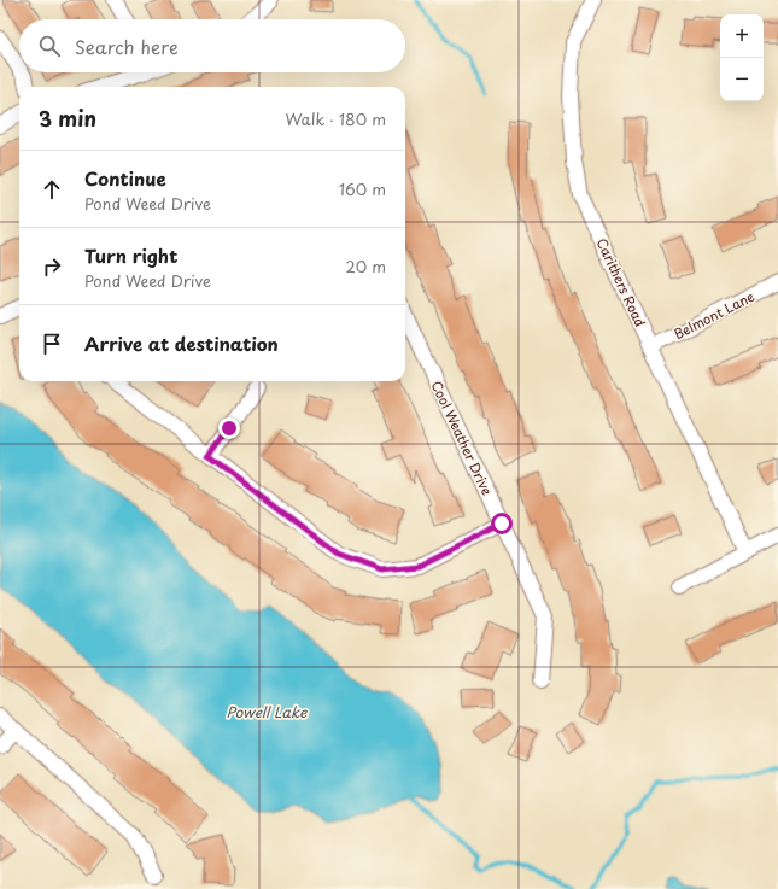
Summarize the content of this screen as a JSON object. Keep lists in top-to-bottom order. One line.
{"streets":{"street":["Carithers Road","Belmont Lane","Cool Weather Drive"]},"crossings":[["Carithers Road","Belmont Lane"]],"water":["Powell Lake"],"page":{"map_buttons":["+","−"],"search":"Search here","heading":["3 min","Walk · 180 m"],"list":[["Continue","Pond Weed Drive","160 m"],["Turn right","Pond Weed Drive","20 m"],"Arrive at destination"]}}
